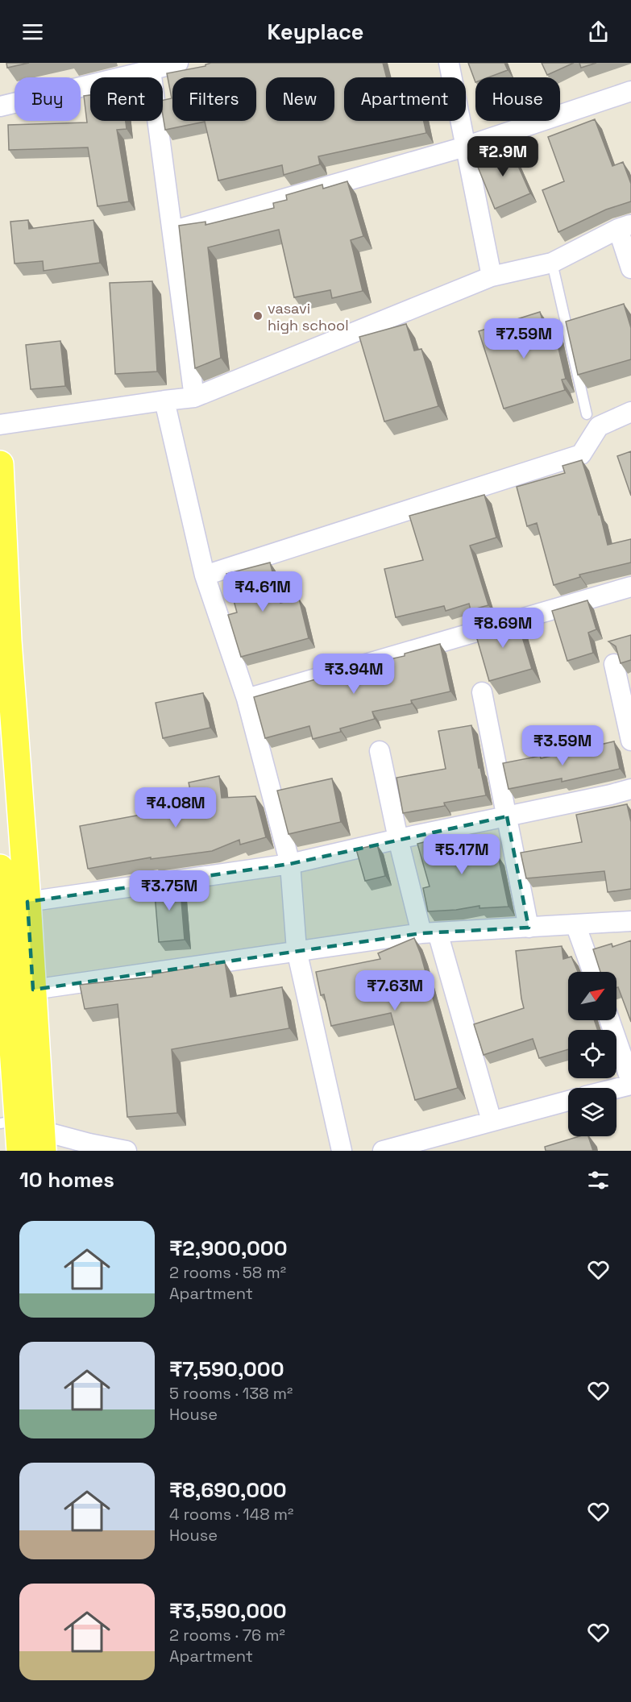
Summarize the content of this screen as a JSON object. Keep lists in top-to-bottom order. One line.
{"places":["vasavi high school"],"north":"top right","page":{"header":"Keyplace","chip":["Buy","Rent","Filters","New","Apartment","House"],"price":["₹2.9M","₹7.59M","₹4.61M","₹8.69M","₹3.94M","₹3.59M","₹4.08M","₹5.17M","₹3.75M","₹7.63M"],"heading":"10 homes","list":[{"name":"₹2,900,000","note":"2 rooms · 58 m² · Apartment"},{"name":"₹7,590,000","note":"5 rooms · 138 m² · House"},{"name":"₹8,690,000","note":"4 rooms · 148 m² · House"},{"name":"₹3,590,000","note":"2 rooms · 76 m² · Apartment"}]}}
